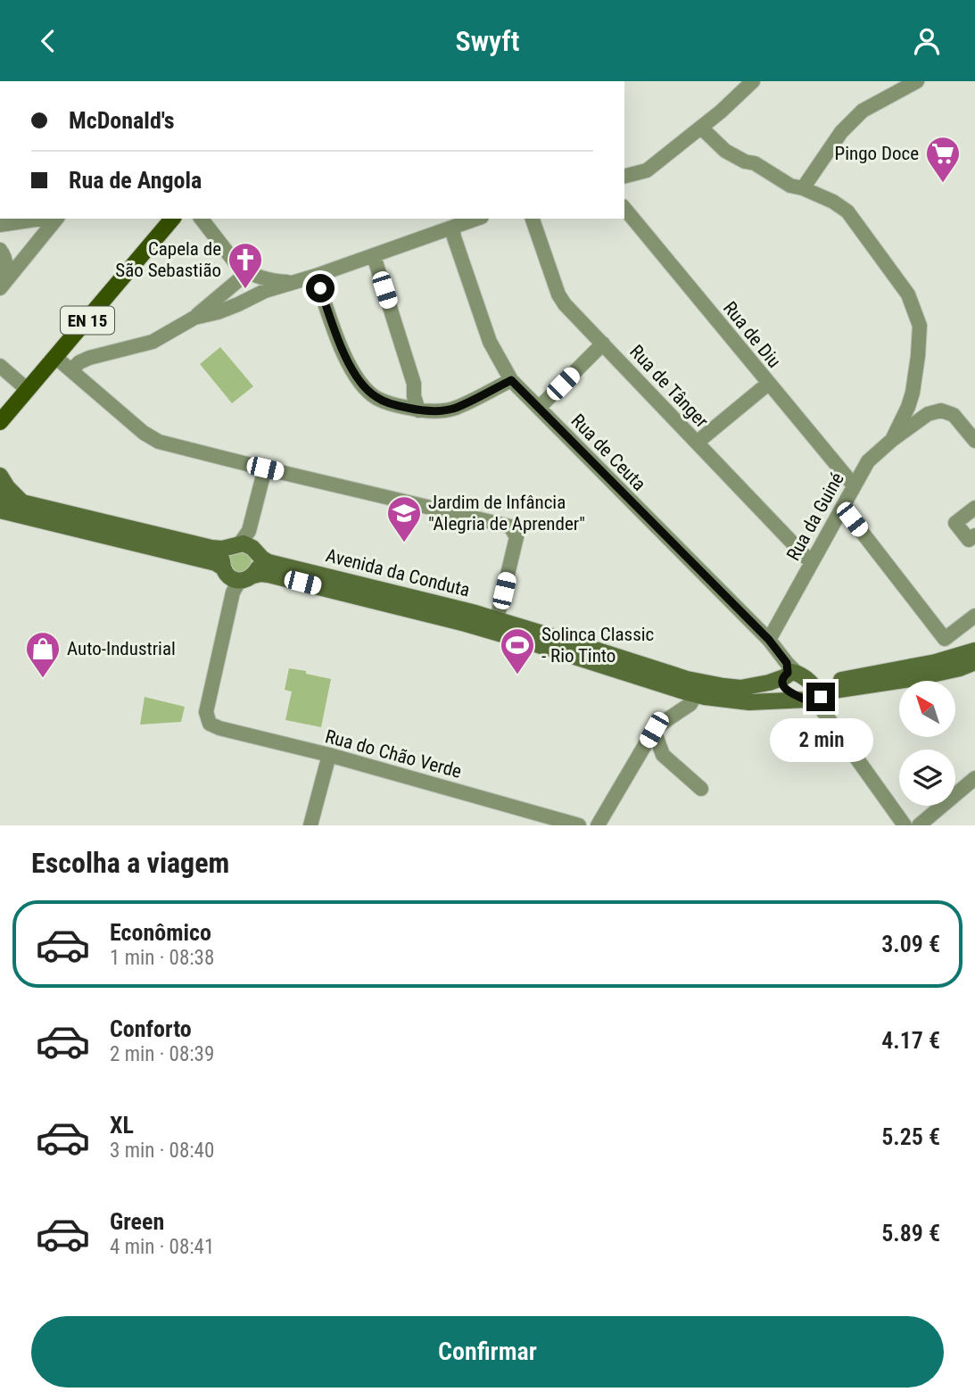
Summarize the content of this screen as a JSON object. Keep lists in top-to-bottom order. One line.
{"streets":{"main road":["EN 15","Avenida da Conduta"],"street":["Rua de Diu","Rua de Tânger","Rua de Ceuta","Rua da Guiné","Rua do Chão Verde"]},"crossings":[["Rua de Diu","Rua da Guiné"],["Rua de Tânger","Rua da Guiné"],["Rua de Ceuta","Rua da Guiné"],["Rua de Ceuta","Avenida da Conduta"],["Avenida da Conduta","Rua do Chão Verde"]],"places":{"supermarket":["Pingo Doce"],"church":["Capela de São Sebastião"],"school or university":["Jardim de Infância \"Alegria de Aprender\""],"sports":["Solinca Classic - Rio Tinto"],"shop":["Auto-Industrial"]},"north":"top left","page":{"header":"Swyft","banner":["McDonald's","Rua de Angola"],"bubble":"2 min","heading":"Escolha a viagem","list":[{"name":"Econômico","note":"1 min · 08:38","value":"3.09 €"},{"name":"Conforto","note":"2 min · 08:39","value":"4.17 €"},{"name":"XL","note":"3 min · 08:40","value":"5.25 €"},{"name":"Green","note":"4 min · 08:41","value":"5.89 €"}],"buttons":"Confirmar"}}
